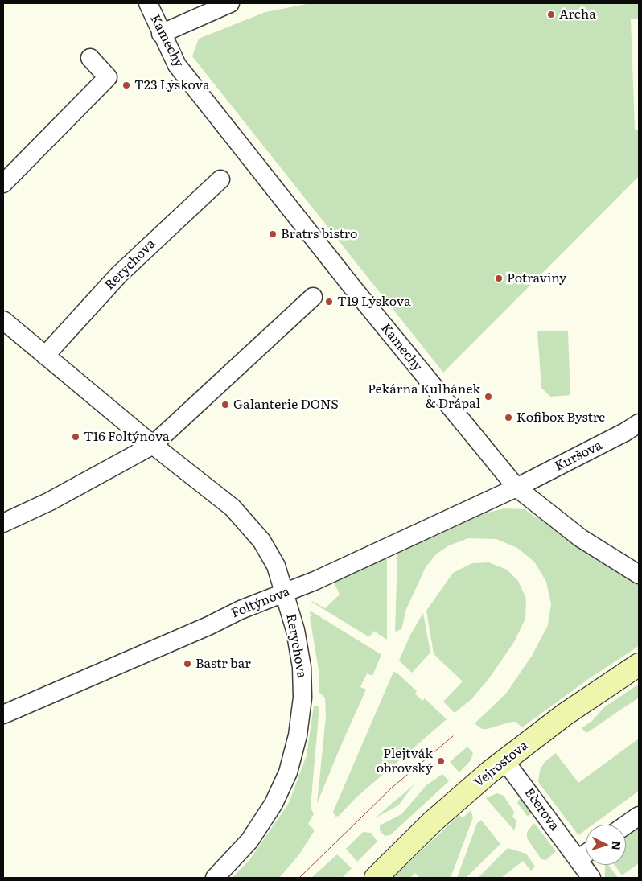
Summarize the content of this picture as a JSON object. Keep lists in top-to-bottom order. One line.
{"streets":{"street":["Kamechy","Rerychova","Kuršova","Foltýnova","Vejrostova","Ečerova"]},"crossings":[["Kamechy","Kuršova"],["Kamechy","Foltýnova"],["Rerychova","Foltýnova"],["Kuršova","Foltýnova"],["Vejrostova","Ečerova"]],"places":["Archa","T23 Lýskova","Bratrs bistro","Potraviny","T19 Lýskova","Pekárna Kulhánek & Drápal","Galanterie DONS","Kofibox Bystrc","T16 Foltýnova","Bastr bar","Plejtvák obrovský"],"north":"right"}
